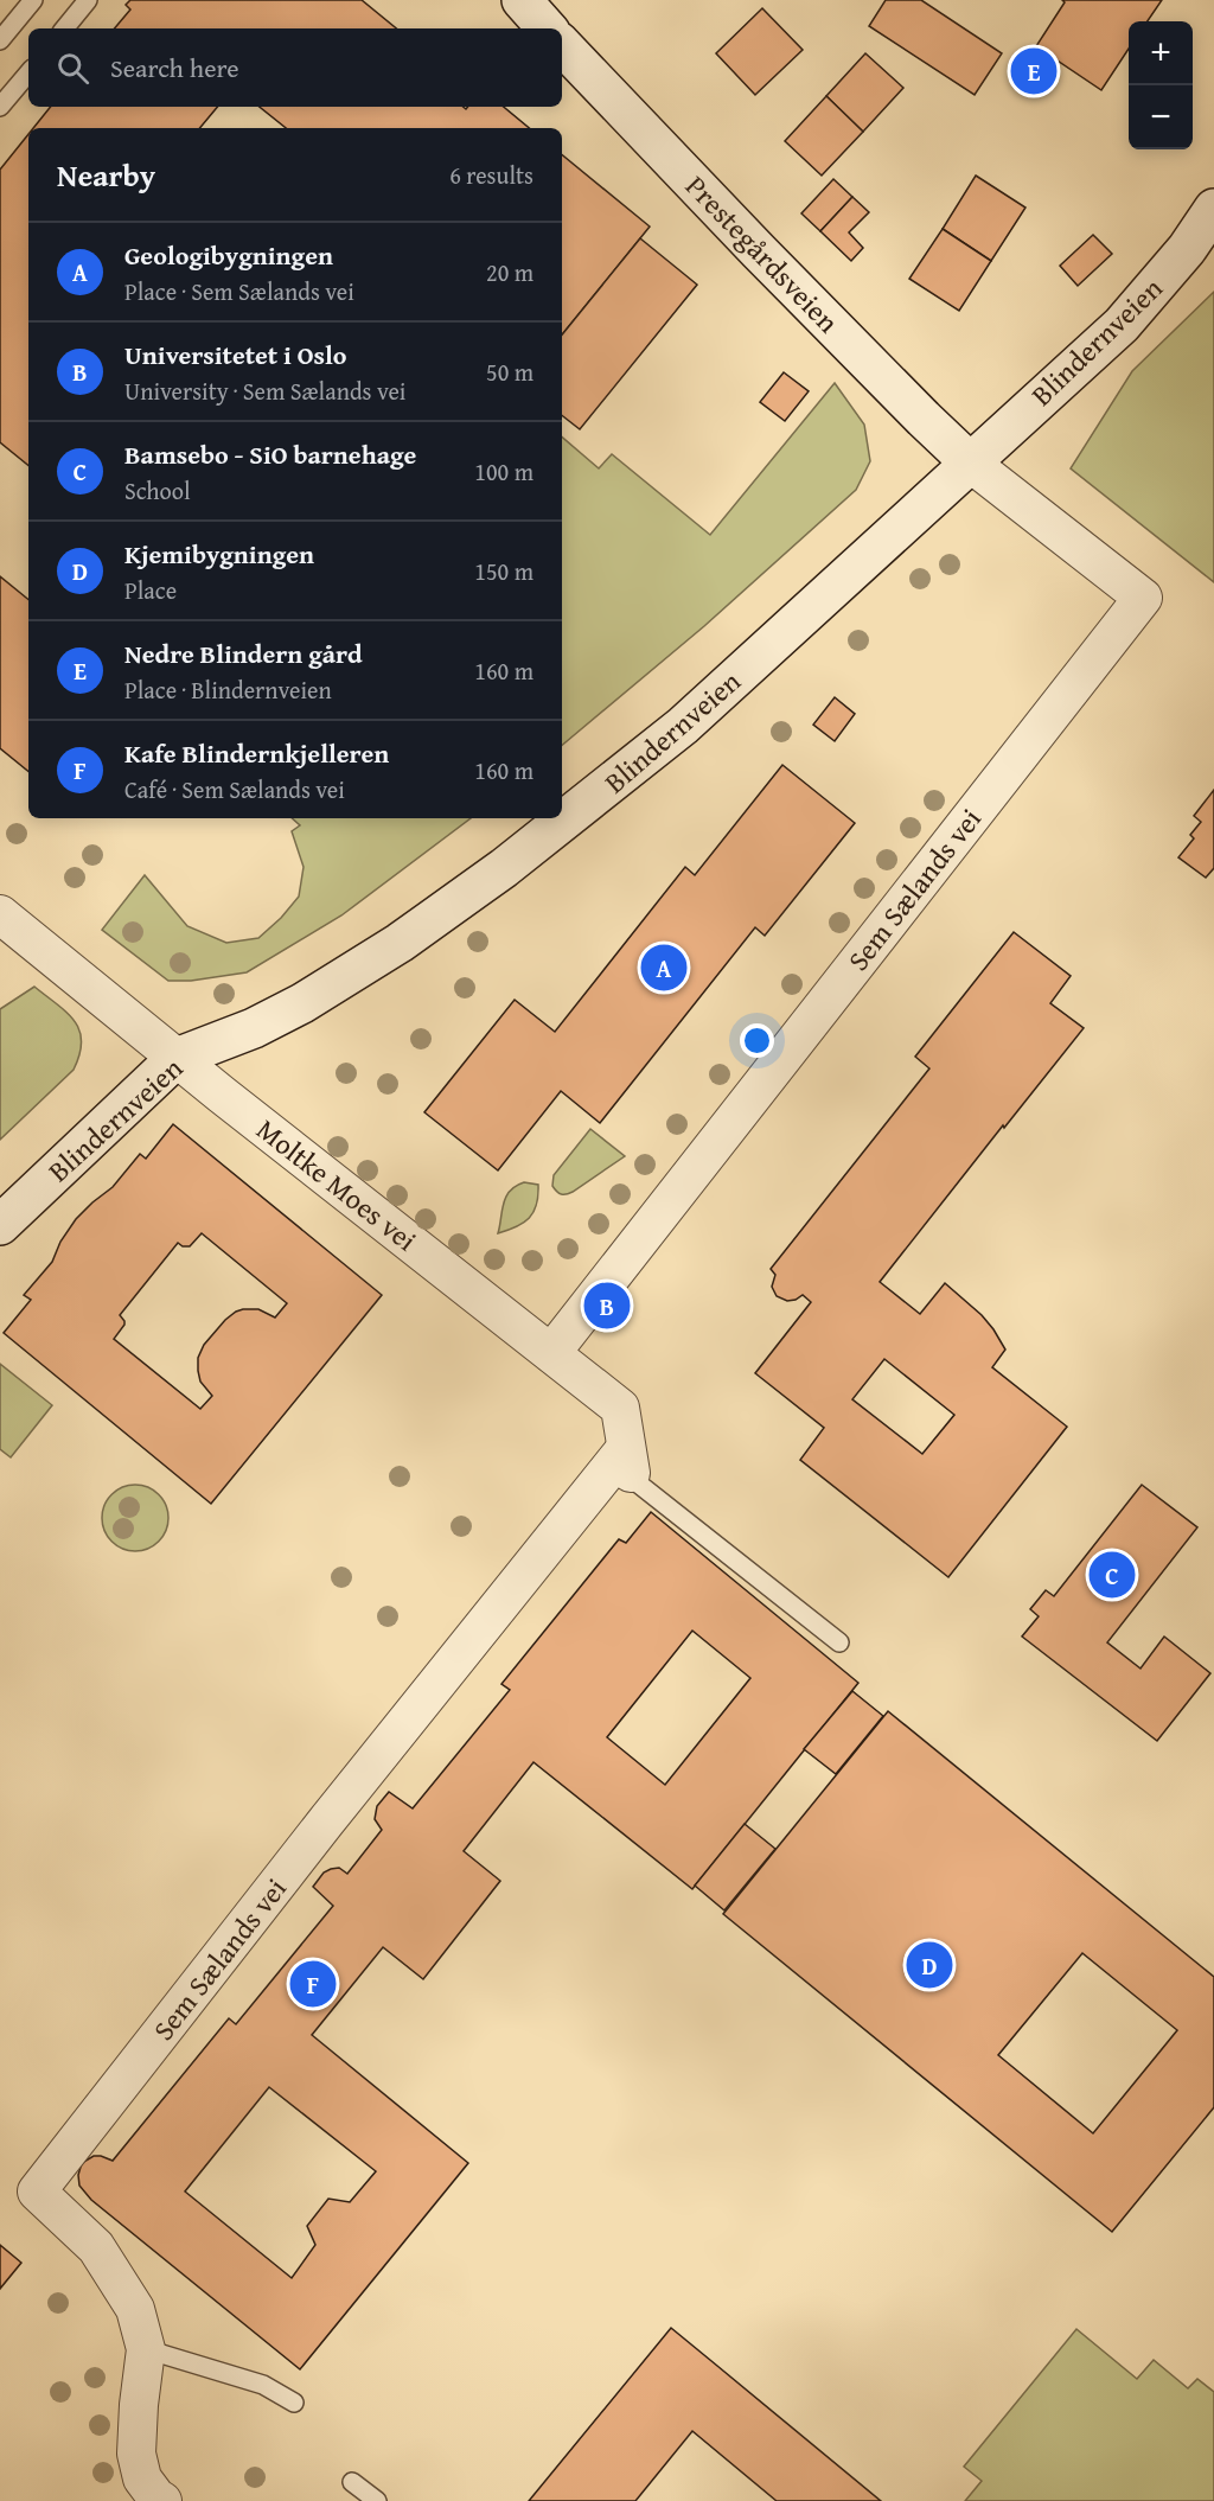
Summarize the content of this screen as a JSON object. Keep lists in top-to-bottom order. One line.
{"streets":{"street":["Prestegårdsveien","Blindernveien","Sem Sælands vei","Moltke Moes vei"]},"crossings":[["Prestegårdsveien","Blindernveien"],["Prestegårdsveien","Sem Sælands vei"],["Blindernveien","Sem Sælands vei"],["Blindernveien","Moltke Moes vei"],["Sem Sælands vei","Moltke Moes vei"]],"page":{"map_buttons":["+","−"],"search":"Search here","pins":["E","A","B","C","D","F"],"heading":["Nearby","6 results"],"list":[{"mark":"A","name":"Geologibygningen","note":"Place · Sem Sælands vei","value":"20 m"},{"mark":"B","name":"Universitetet i Oslo","note":"University · Sem Sælands vei","value":"50 m"},{"mark":"C","name":"Bamsebo - SiO barnehage","note":"School","value":"100 m"},{"mark":"D","name":"Kjemibygningen","note":"Place","value":"150 m"},{"mark":"E","name":"Nedre Blindern gård","note":"Place · Blindernveien","value":"160 m"},{"mark":"F","name":"Kafe Blindernkjelleren","note":"Café · Sem Sælands vei","value":"160 m"}]}}
